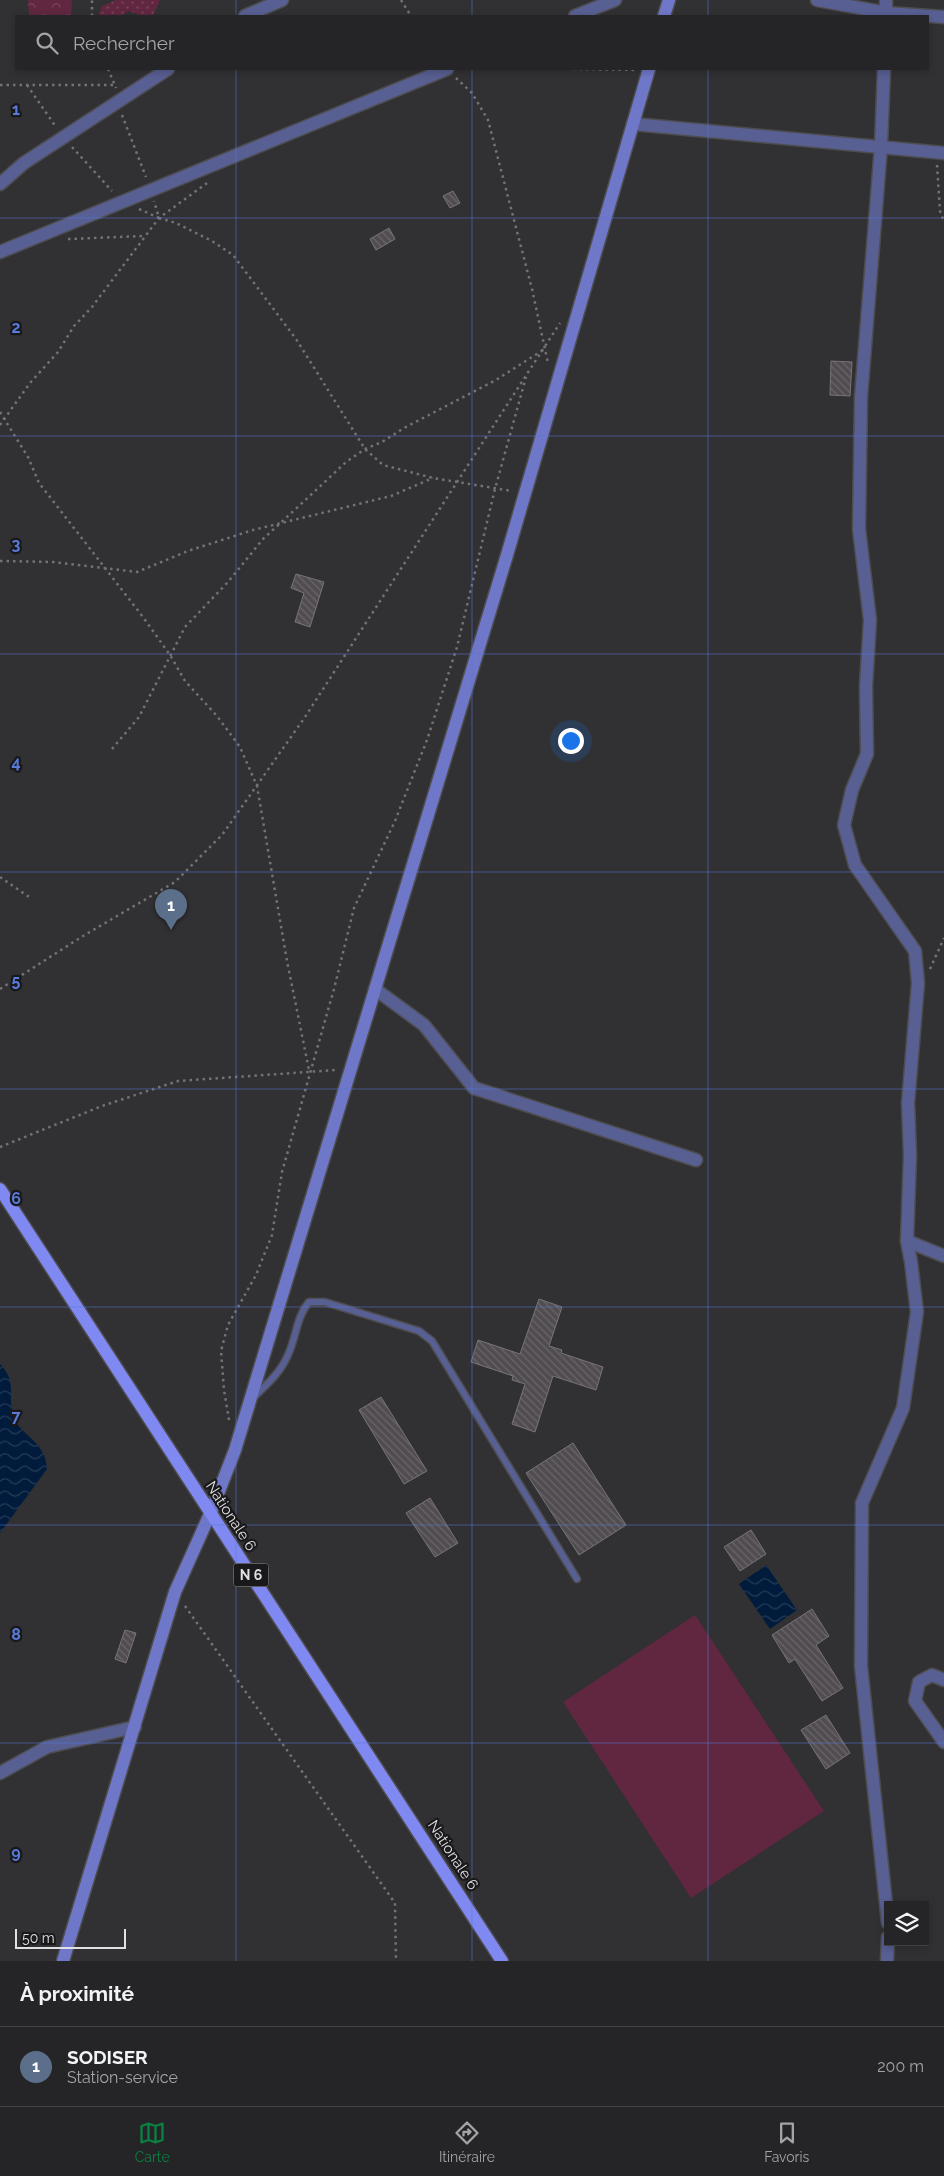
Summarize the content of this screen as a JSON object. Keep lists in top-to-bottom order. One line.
{"streets":{"main road":["Nationale 6","N 6"]},"scale_bar":"50 m","page":{"search":"Rechercher","pins":"1","scale":"50 m","heading":"À proximité","list":[{"mark":"1","name":"SODISER","note":"Station-service","value":"200 m"}],"nav":["Carte","Itinéraire","Favoris"]},"grid":{"rows":["1","2","3","4","5","6","7","8","9"]}}
